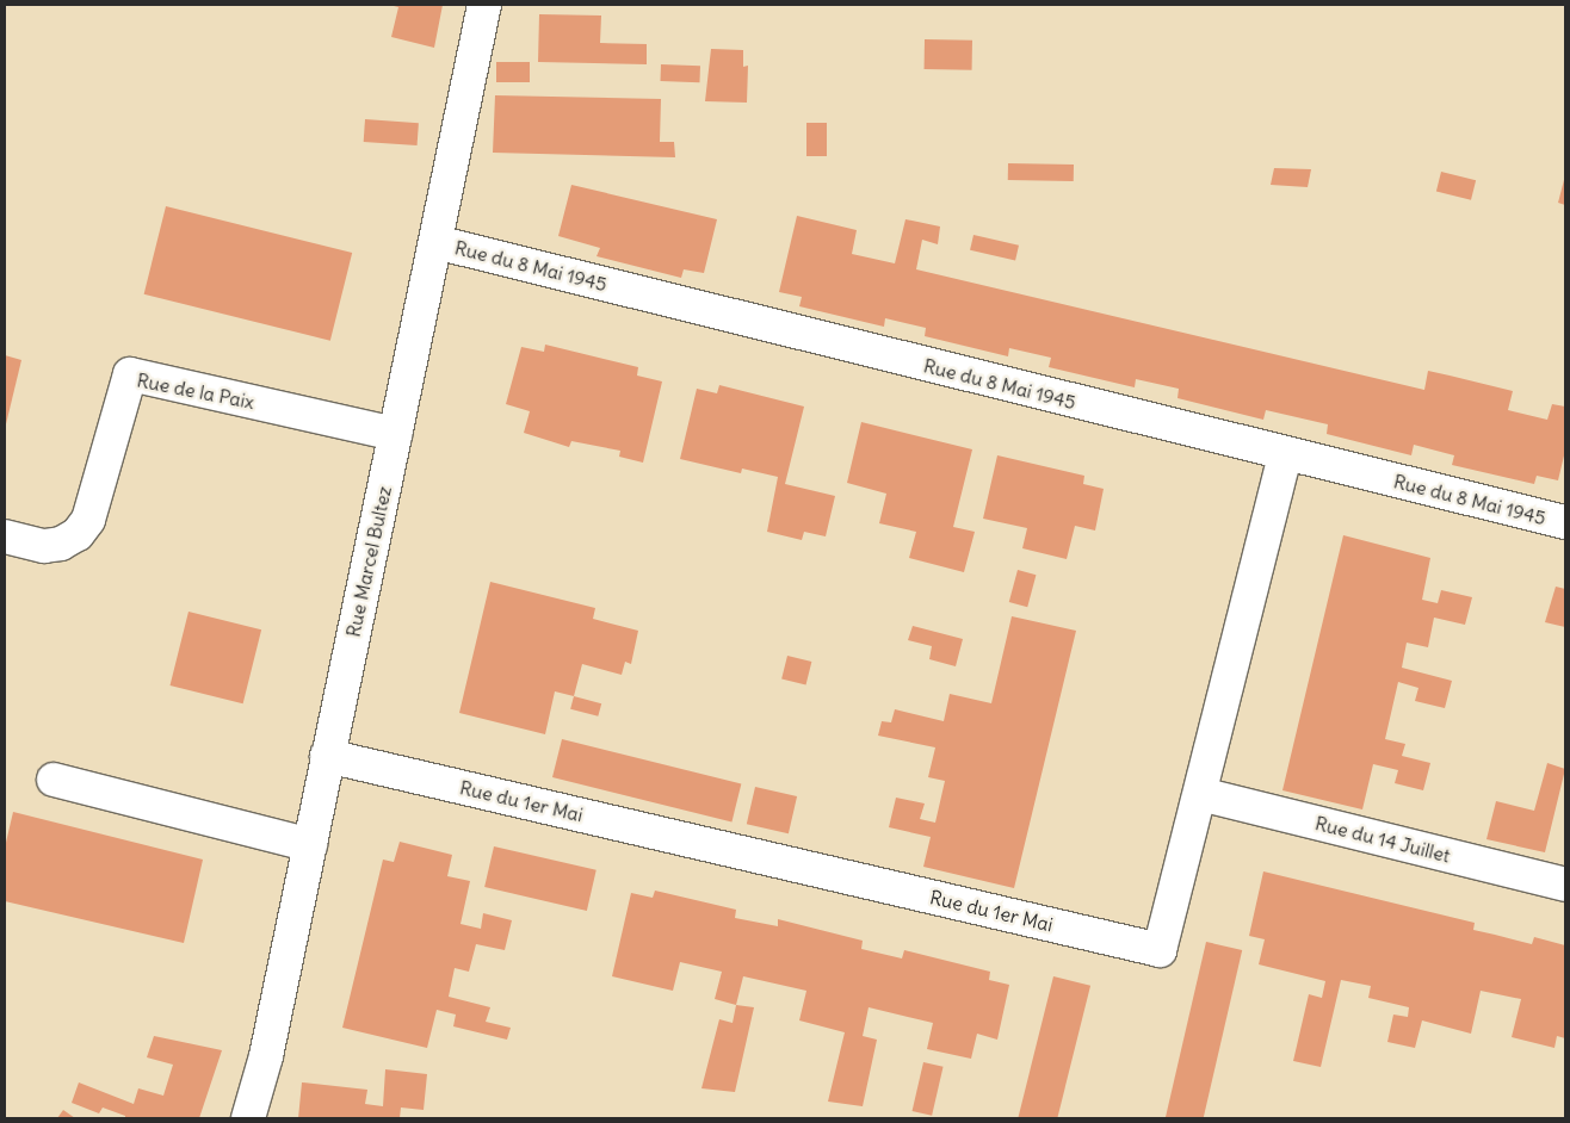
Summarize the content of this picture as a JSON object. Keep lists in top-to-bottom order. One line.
{"streets":{"street":["Rue du 8 Mai 1945","Rue de la Paix","Rue Marcel Bultez","Rue du 1er Mai","Rue du 14 Juillet"]},"crossings":[["Rue du 8 Mai 1945","Rue Marcel Bultez"],["Rue du 8 Mai 1945","Rue du 1er Mai"],["Rue de la Paix","Rue Marcel Bultez"],["Rue Marcel Bultez","Rue du 1er Mai"],["Rue du 1er Mai","Rue du 14 Juillet"]]}
